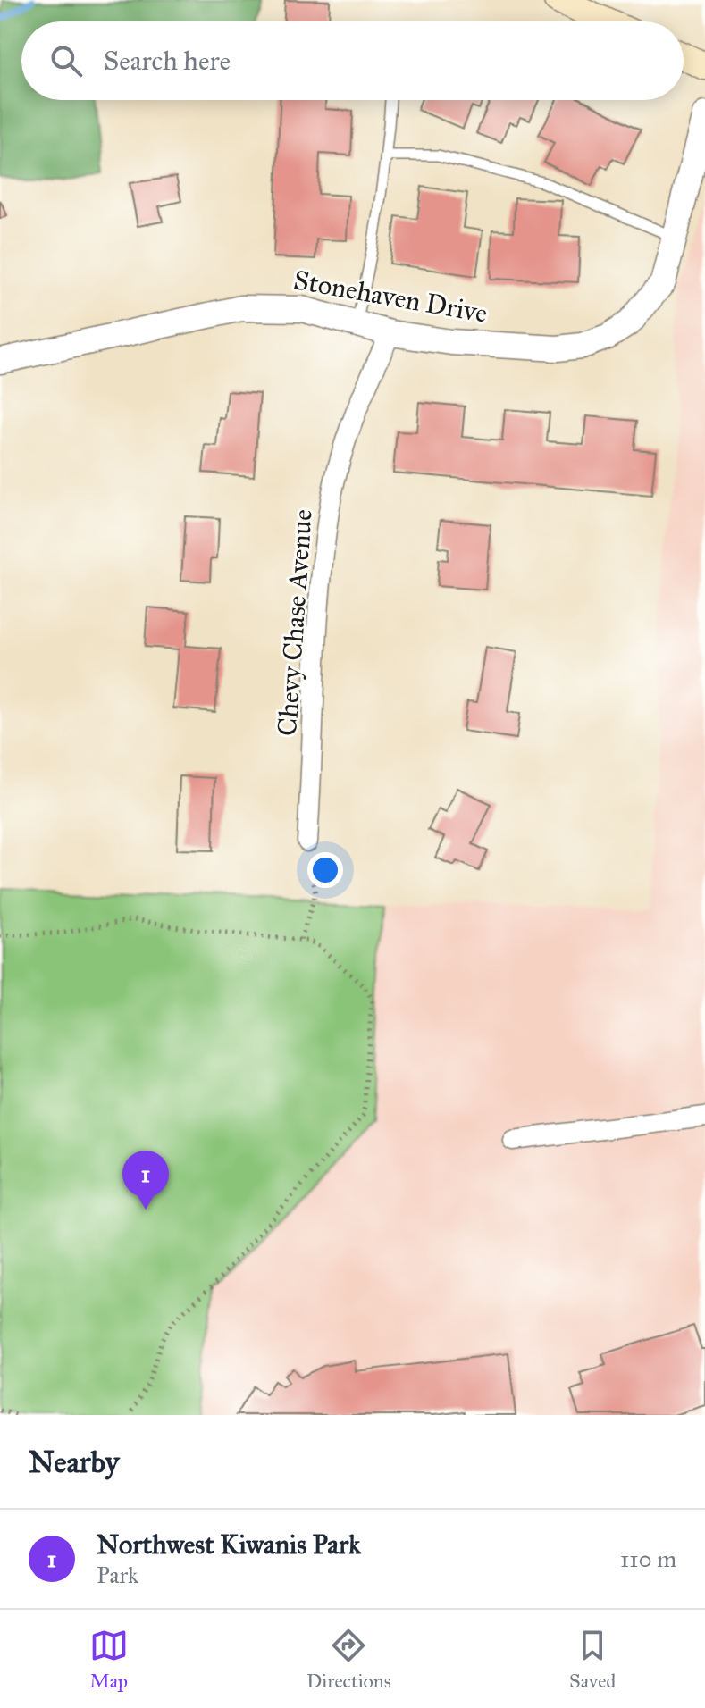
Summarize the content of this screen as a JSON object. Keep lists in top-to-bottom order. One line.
{"streets":{"street":["Stonehaven Drive","Chevy Chase Avenue"]},"crossings":[["Stonehaven Drive","Chevy Chase Avenue"]],"page":{"search":"Search here","pins":"1","heading":"Nearby","list":[{"mark":"1","name":"Northwest Kiwanis Park","note":"Park","value":"110 m"}],"nav":["Map","Directions","Saved"]}}
